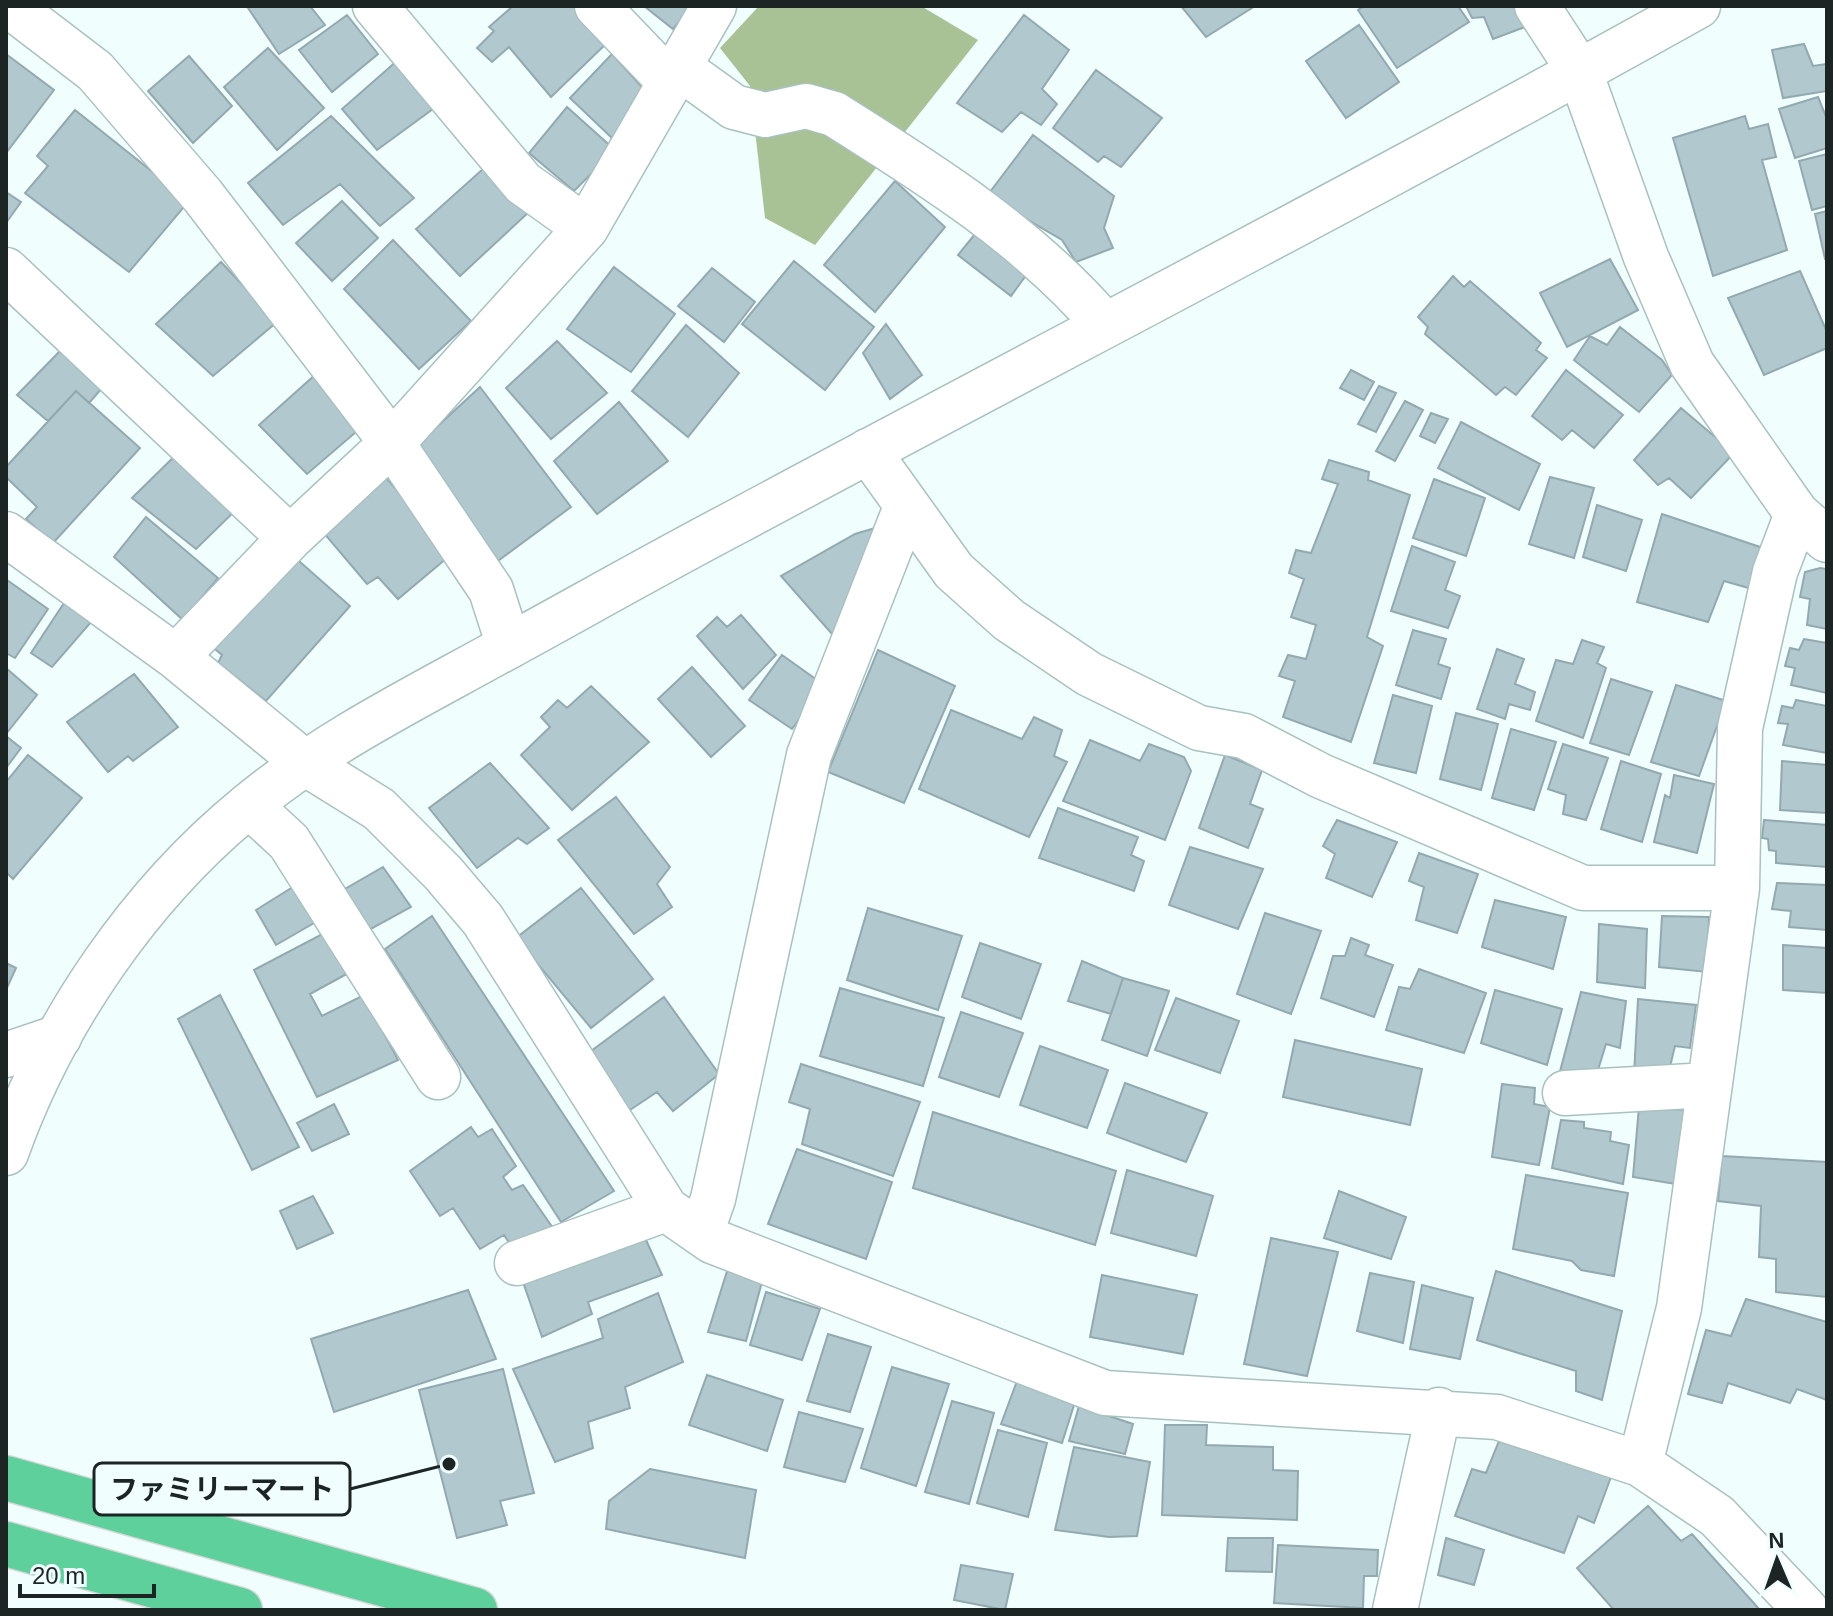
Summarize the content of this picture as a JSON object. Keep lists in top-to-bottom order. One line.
{"places":["ファミリーマート"],"scale_bar":"20 m","north":"top"}
